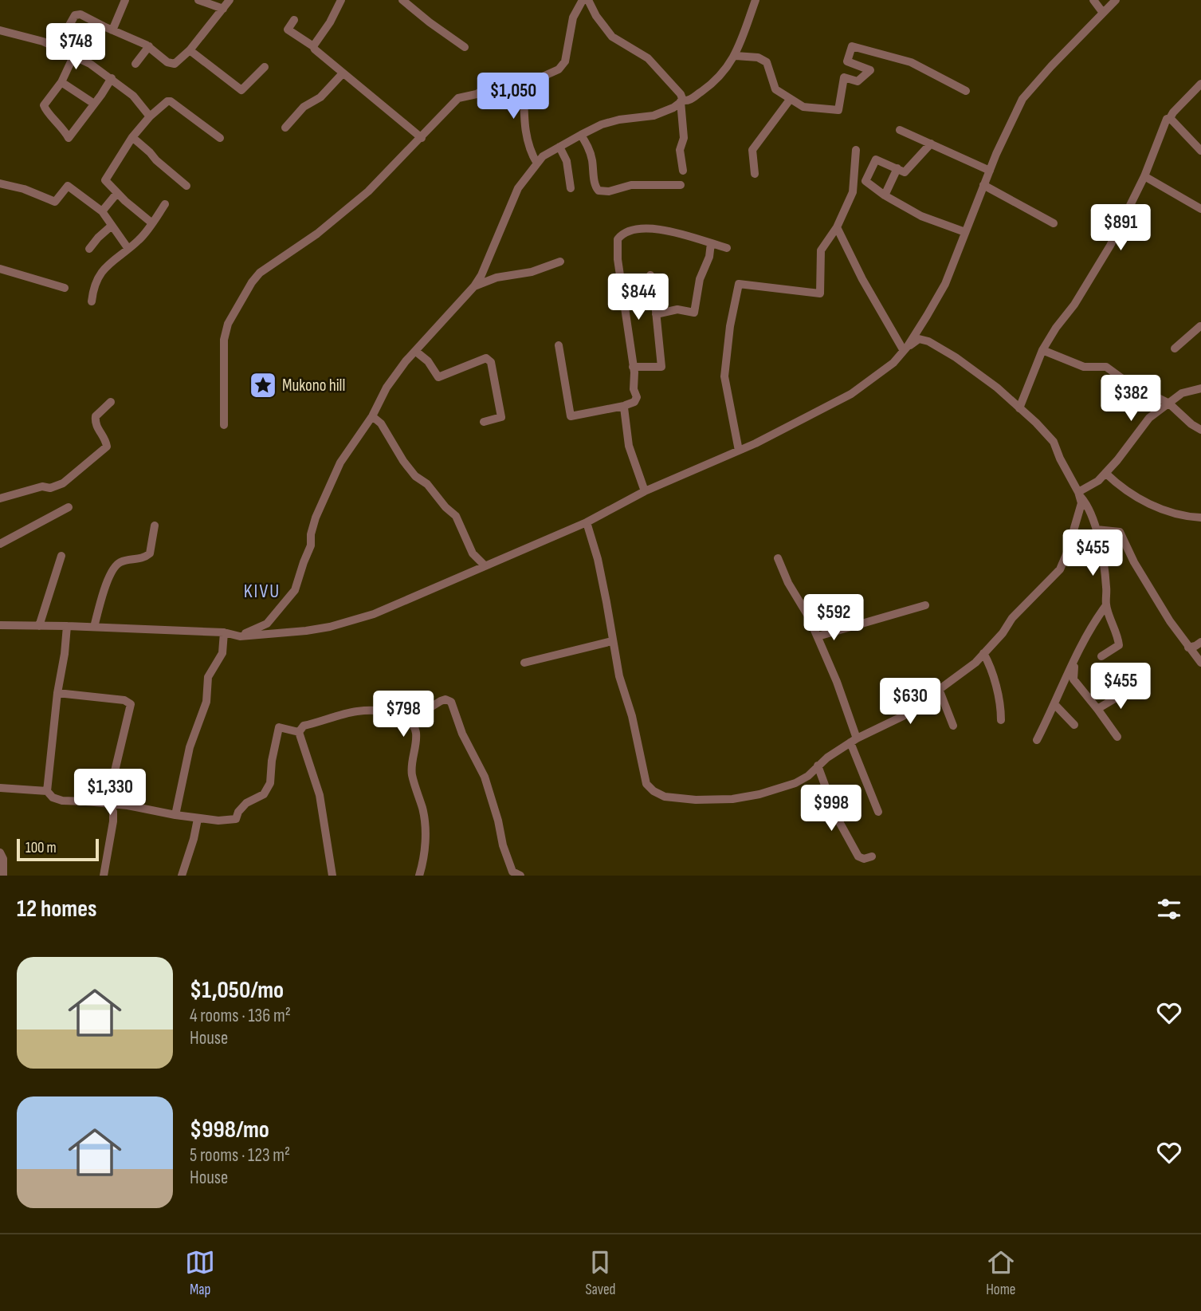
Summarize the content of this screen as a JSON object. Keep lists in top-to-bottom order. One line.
{"districts":["KIVU"],"places":{"place":["Mukono hill"]},"scale_bar":"100 m","page":{"price":["$748","$1,050","$891","$844","$382","$455","$592","$455","$630","$798","$1,330","$998"],"scale":"100 m","heading":"12 homes","list":[{"name":"$1,050/mo","note":"4 rooms · 136 m² · House"},{"name":"$998/mo","note":"5 rooms · 123 m² · House"}],"tabs":["Map","Saved","Home"]}}
